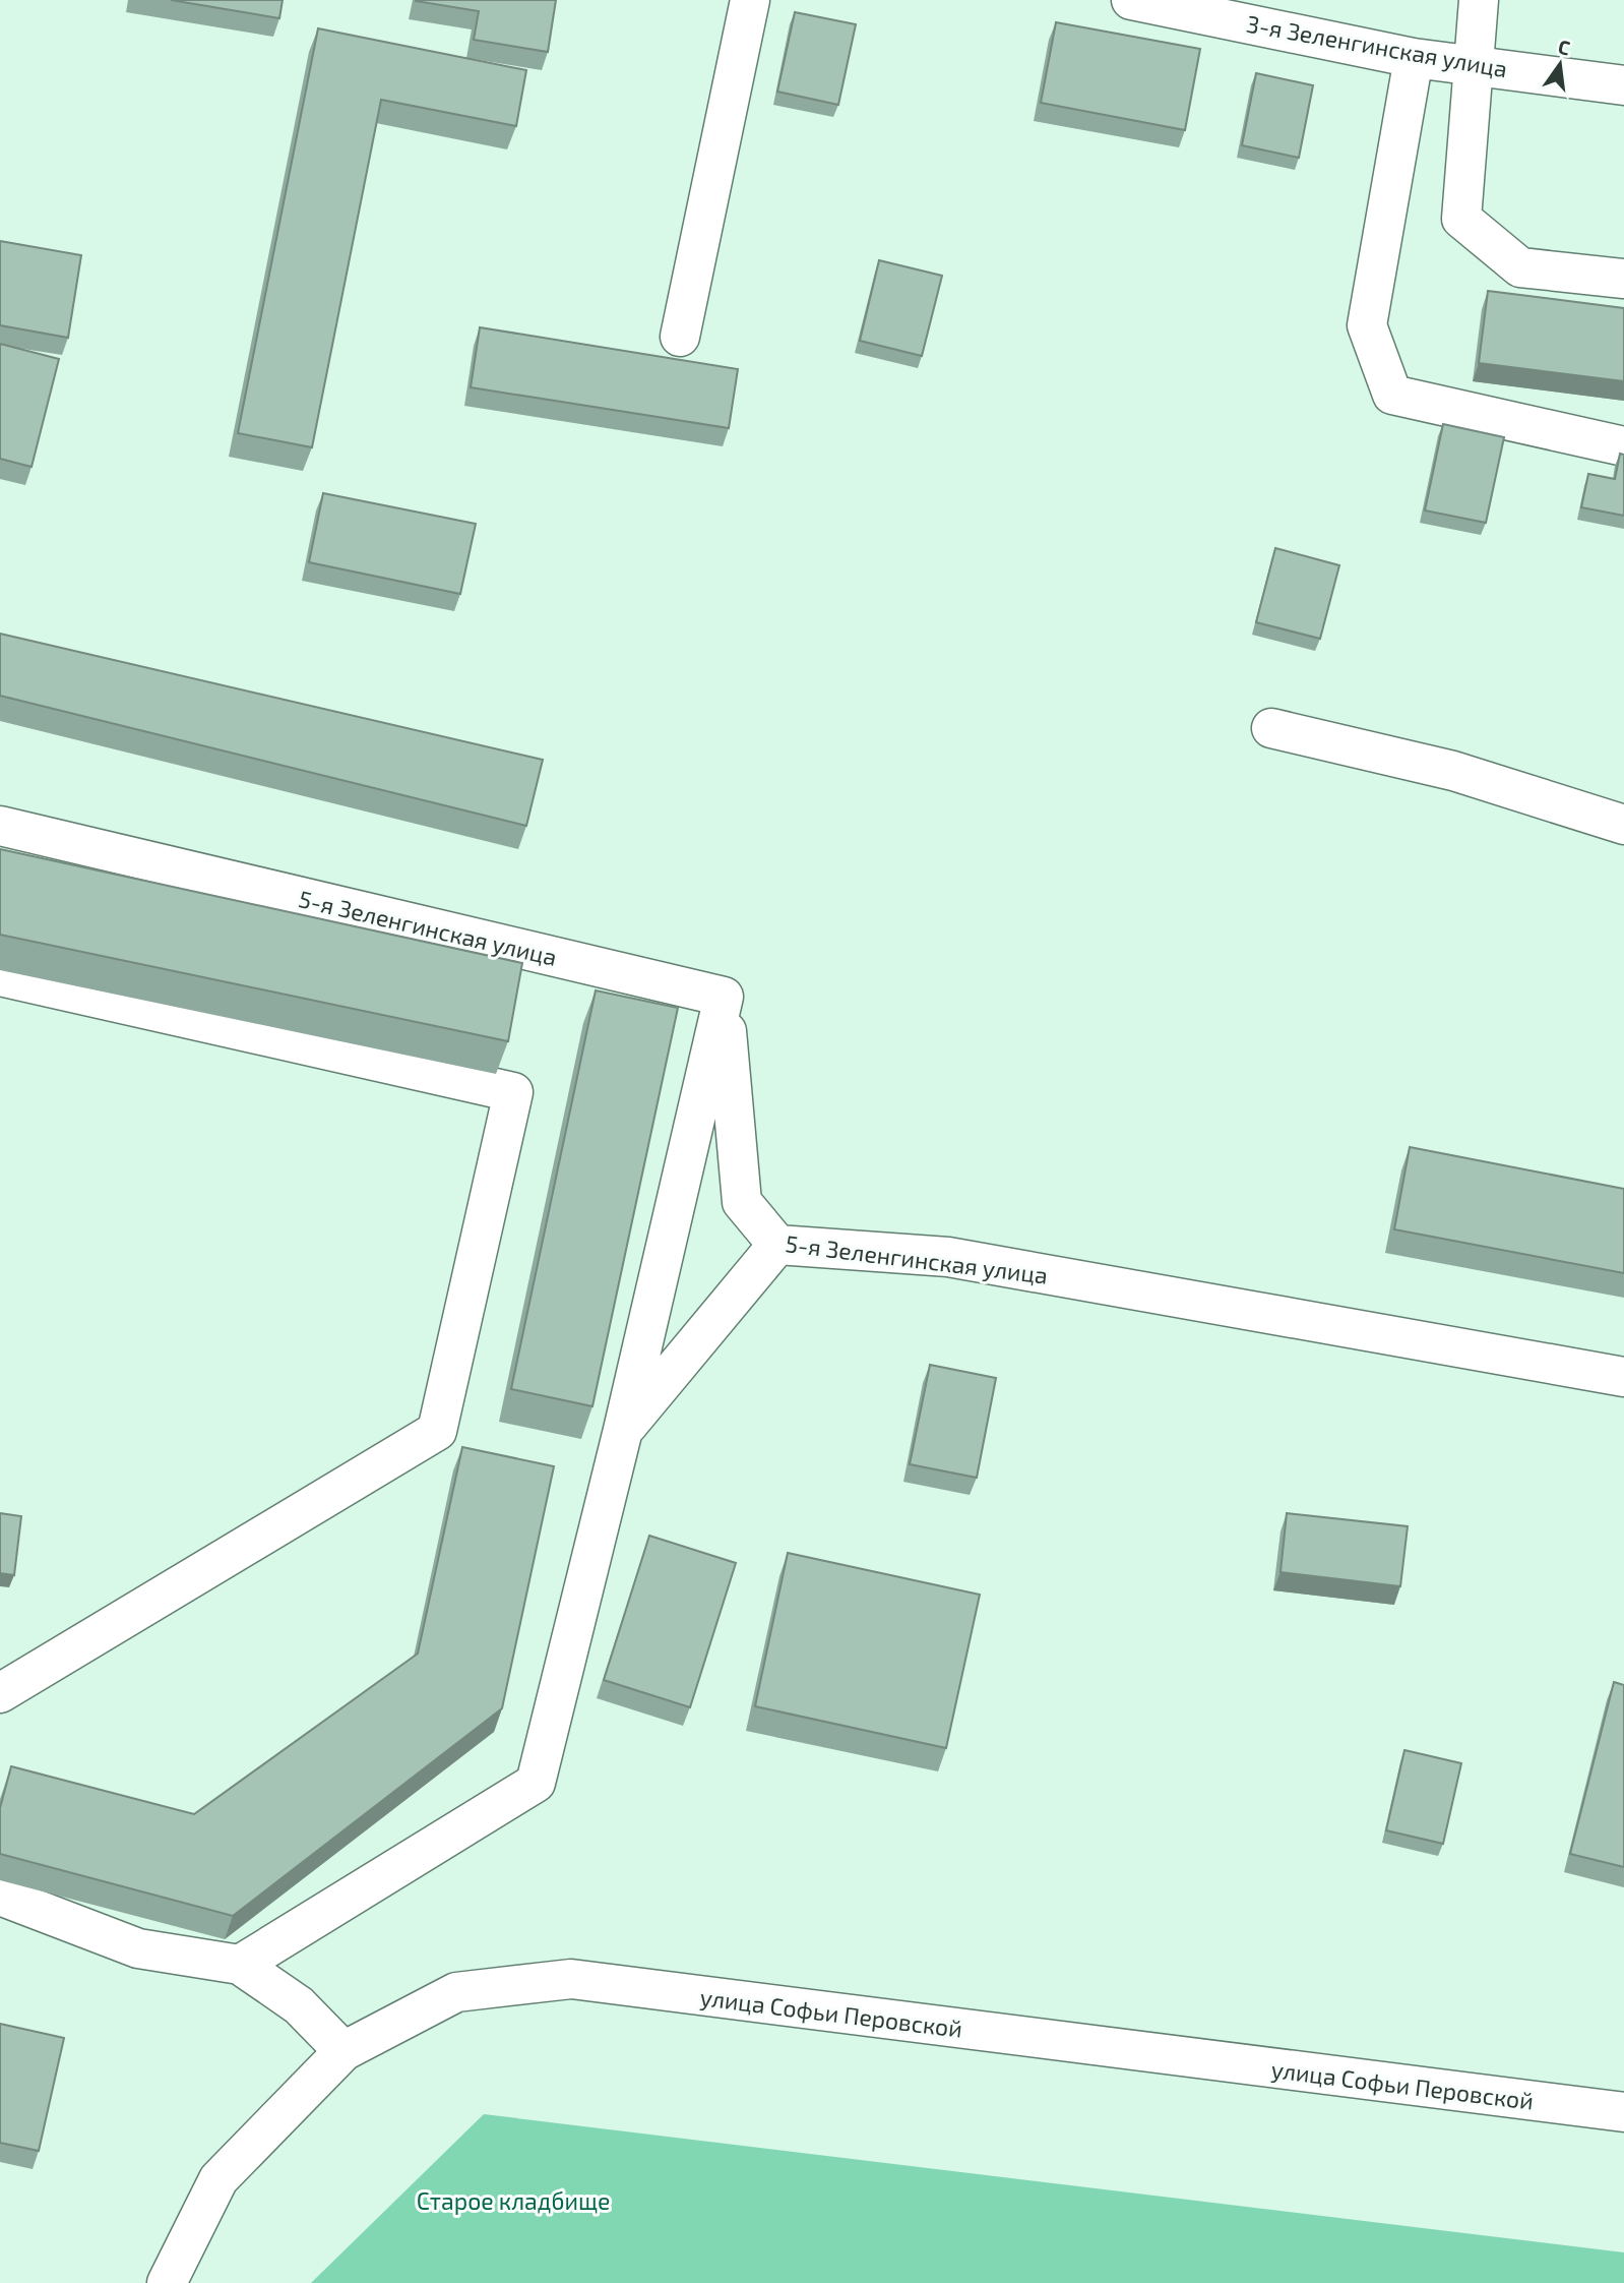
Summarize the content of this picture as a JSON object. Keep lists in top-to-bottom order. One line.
{"streets":{"street":["3-я Зеленгинская улица","5-я Зеленгинская улица","улица Софьи Перовской"]},"parks":["Старое кладбище"],"north":"top"}
